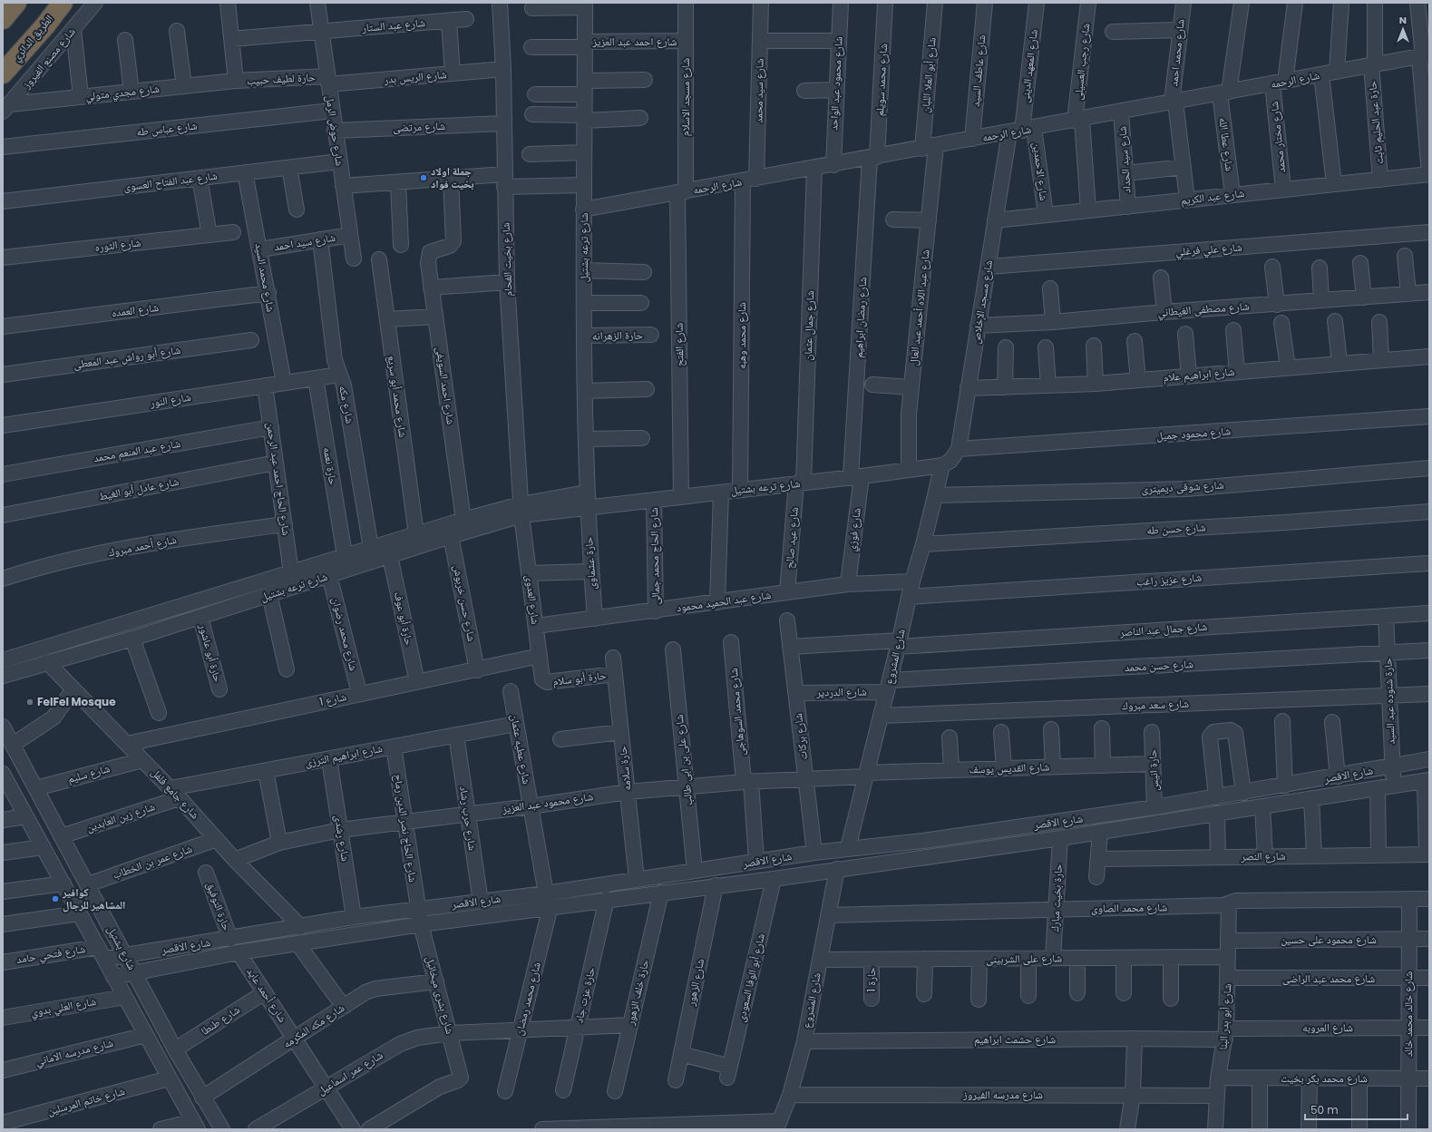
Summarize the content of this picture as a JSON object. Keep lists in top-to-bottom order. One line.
{"streets":{"highway":["الطريق الدائري"],"street":["شارع عبد الستار","شارع احمد عبد العزيز","شارع محمد احمد","شارع مصنع الفيروز","شارع رجب العسيلى","شارع المعهد الدينى","شارع عاطف السيد","شارع أبو العلا اللبان","شارع الريس بدر","حارة لطيف حبيب","شارع محمد سويلم","شارع الرحمه","شارع محمود عبد الواحد","شارع سيد محمد","شارع مجدي متولي","شارع مسجد الاسلام","حارة عبد الحليم ثابت","شارع مرتضى","شارع عباس طه","شارع حوض الرمل","شارع مختار محمد","شارع عطا الله","شارع سيد الحداد","شارع الاحمدين","شارع عبد الفتاح العسوى","شارع عبد الكريم","شارع سيد احمد","شارع الثوره","شارع ترعه بشتيل","شارع علي فرغلي","شارع بخيت الفحام","شارع محمد السيد","شارع مسجد الإخلاص","شارع عبد اللاه أحمد عبد العال","شارع مصطفى الغيطاني","شارع العمده","شارع رمضان ابراهيم","شارع جمال عثمان","حارة الزهرانه","شارع محمد وهبه","شارع الفتح","شارع أبو رواش عبد المعطى","شارع ابراهيم علام","شارع احمد السويفى","شارع محمد أبو سريع","شارع النور","شارع مكه","شارع محمود جميل","شارع عبد المنعم محمد","حارة نعمه","شارع الحاج احمد عبد الرحمن","شارع شوقى ديميترى","شارع عادل أبو الغيط","شارع حسن طه","شارع فوزي","شارع عيد صالح","شارع أحمد مبروك","شارع الحاج محمد جمالى","حارة عشماوى","شارع عزيز راغب","شارع العدوى","شارع عبد الحميد محمود","شارع حسن خربوش","حارة أبو عوف","شارع جمال عبد الناصر","شارع محمد رضوان","حارة أبو عاشور","شارع المشروع","شارع حسن محمد","حارة أبو سلام","شارع الدردير","شارع 1","حارة شنوده عبد السيد","شارع سعد مبروك","شارع محمد السوهاجى","شارع بركات","شارع عطيه عثمان","شارع ابراهيم الترزى","شارع على بن ابى طالب","حارة سلامه","شارع القديس يوسف","حارة انيس","شارع سليم","شارع الاقصر","شارع جامع فلفل","شارع محمود عبد العزيز","شارع زين العابدين","شارع حرب رشاد","شارع الحاج نصر الدين رماح","شارع رشدى","شارع النصر","شارع عمر بن الخطاب","حارة بخيت مبارك","حارة التوفيق","شارع محمد الصاوى","شارع محمود على حسين","شارع بشتيل","شارع فتحي حامد","شارع على الشربينى","شارع أبو الوفا السعودى","شارع محمد عبد الراضى","حارة 1","شارع الزهور","حارة خلف الزهور","شارع أحمد عايد","شارع بشرى ميخائيل","حارة عزت جاد","شارع محمد رمضان","شارع العلي بدوي","شارع خالد محمد خالد","شارع أبو بدر البنا","شارع طنطا","شارع مكه المكرمه","شارع العروبه","شارع حشمت ابراهيم","شارع مدرسه الاماني","شارع عمر اسماعيل","شارع محمد بكر بخيت","شارع مدرسه الفيروز","شارع خاتم المرسلين"]},"crossings":[["شارع عبد الستار","شارع حوض الرمل"],["شارع احمد عبد العزيز","شارع مسجد الاسلام"],["شارع احمد عبد العزيز","شارع ترعه بشتيل"],["شارع محمد احمد","شارع الرحمه"],["شارع مصنع الفيروز","شارع مجدي متولي"],["شارع رجب العسيلى","شارع الرحمه"],["شارع رجب العسيلى","شارع عبد الكريم"],["شارع المعهد الدينى","شارع الرحمه"],["شارع المعهد الدينى","شارع الاحمدين"],["شارع المعهد الدينى","شارع مسجد الإخلاص"],["شارع عاطف السيد","شارع الرحمه"],["شارع أبو العلا اللبان","شارع الرحمه"],["شارع أبو العلا اللبان","شارع عبد اللاه أحمد عبد العال"],["شارع الريس بدر","حارة لطيف حبيب"],["شارع الريس بدر","شارع حوض الرمل"],["شارع الريس بدر","شارع بخيت الفحام"],["حارة لطيف حبيب","شارع مجدي متولي"],["حارة لطيف حبيب","شارع حوض الرمل"],["شارع محمد سويلم","شارع الرحمه"],["شارع محمد سويلم","شارع رمضان ابراهيم"],["شارع الرحمه","شارع محمود عبد الواحد"],["شارع الرحمه","شارع سيد محمد"],["شارع الرحمه","شارع مسجد الاسلام"],["شارع الرحمه","حارة عبد الحليم ثابت"],["شارع الرحمه","شارع مختار محمد"],["شارع الرحمه","شارع عطا الله"],["شارع الرحمه","شارع سيد الحداد"],["شارع الرحمه","شارع الاحمدين"],["شارع الرحمه","شارع ترعه بشتيل"],["شارع الرحمه","شارع مسجد الإخلاص"],["شارع الرحمه","شارع عبد اللاه أحمد عبد العال"],["شارع الرحمه","شارع رمضان ابراهيم"],["شارع الرحمه","شارع جمال عثمان"],["شارع الرحمه","شارع محمد وهبه"],["شارع الرحمه","شارع الفتح"],["شارع سيد محمد","شارع محمد وهبه"],["شارع مسجد الاسلام","شارع الفتح"],["حارة عبد الحليم ثابت","شارع عبد الكريم"],["شارع مرتضى","شارع حوض الرمل"],["شارع مرتضى","شارع بخيت الفحام"],["شارع عباس طه","شارع حوض الرمل"],["شارع حوض الرمل","شارع عبد الفتاح العسوى"],["شارع حوض الرمل","شارع سيد احمد"],["شارع مختار محمد","شارع عبد الكريم"],["شارع عطا الله","شارع عبد الكريم"],["شارع سيد الحداد","شارع عبد الكريم"],["شارع الاحمدين","شارع عبد الكريم"],["شارع الاحمدين","شارع مسجد الإخلاص"],["شارع عبد الفتاح العسوى","شارع محمد السيد"],["شارع عبد الكريم","شارع مسجد الإخلاص"],["شارع سيد احمد","شارع محمد السيد"],["شارع سيد احمد","شارع مكه"],["شارع ترعه بشتيل","شارع بخيت الفحام"],["شارع ترعه بشتيل","شارع عبد اللاه أحمد عبد العال"],["شارع ترعه بشتيل","شارع رمضان ابراهيم"],["شارع ترعه بشتيل","شارع جمال عثمان"],["شارع ترعه بشتيل","حارة الزهرانه"],["شارع ترعه بشتيل","شارع محمد وهبه"],["شارع ترعه بشتيل","شارع الفتح"],["شارع ترعه بشتيل","شارع احمد السويفى"],["شارع ترعه بشتيل","شارع محمد أبو سريع"],["شارع ترعه بشتيل","شارع مكه"],["شارع ترعه بشتيل","حارة نعمه"],["شارع ترعه بشتيل","شارع الحاج احمد عبد الرحمن"],["شارع ترعه بشتيل","شارع فوزي"],["شارع ترعه بشتيل","شارع عيد صالح"],["شارع ترعه بشتيل","شارع الحاج محمد جمالى"],["شارع ترعه بشتيل","حارة عشماوى"],["شارع ترعه بشتيل","شارع العدوى"],["شارع ترعه بشتيل","شارع حسن خربوش"],["شارع ترعه بشتيل","حارة أبو عوف"],["شارع ترعه بشتيل","شارع محمد رضوان"],["شارع ترعه بشتيل","حارة أبو عاشور"],["شارع ترعه بشتيل","شارع المشروع"],["شارع ترعه بشتيل","شارع جامع فلفل"],["شارع علي فرغلي","شارع مسجد الإخلاص"],["شارع بخيت الفحام","شارع العدوى"],["شارع محمد السيد","شارع العمده"],["شارع محمد السيد","شارع النور"],["شارع مسجد الإخلاص","شارع مصطفى الغيطاني"],["شارع مسجد الإخلاص","شارع ابراهيم علام"],["شارع مسجد الإخلاص","شارع محمود جميل"],["شارع رمضان ابراهيم","شارع فوزي"],["شارع جمال عثمان","شارع عيد صالح"],["شارع النور","شارع مكه"],["شارع النور","حارة نعمه"],["شارع النور","شارع الحاج احمد عبد الرحمن"],["شارع عبد المنعم محمد","شارع الحاج احمد عبد الرحمن"],["شارع الحاج احمد عبد الرحمن","شارع عادل أبو الغيط"],["شارع الحاج احمد عبد الرحمن","شارع أحمد مبروك"],["شارع شوقى ديميترى","شارع المشروع"],["شارع حسن طه","شارع المشروع"],["شارع فوزي","شارع عبد الحميد محمود"],["شارع عيد صالح","شارع عبد الحميد محمود"],["شارع الحاج محمد جمالى","شارع عبد الحميد محمود"],["حارة عشماوى","شارع عبد الحميد محمود"],["شارع عزيز راغب","شارع المشروع"],["شارع العدوى","شارع عبد الحميد محمود"],["شارع العدوى","حارة أبو سلام"],["شارع العدوى","شارع 1"],["شارع عبد الحميد محمود","شارع المشروع"],["شارع حسن خربوش","شارع 1"],["حارة أبو عوف","شارع 1"],["شارع جمال عبد الناصر","شارع المشروع"],["شارع جمال عبد الناصر","حارة شنوده عبد السيد"],["شارع جمال عبد الناصر","شارع بركات"],["شارع محمد رضوان","شارع 1"],["شارع المشروع","شارع حسن محمد"],["شارع المشروع","شارع الدردير"],["شارع المشروع","شارع سعد مبروك"],["شارع المشروع","شارع القديس يوسف"],["شارع المشروع","شارع الاقصر"],["شارع المشروع","شارع محمود عبد العزيز"],["شارع المشروع","شارع محمد الصاوى"],["شارع المشروع","شارع على الشربينى"],["شارع المشروع","شارع حشمت ابراهيم"],["شارع المشروع","شارع مدرسه الفيروز"],["شارع حسن محمد","شارع الدردير"],["شارع حسن محمد","حارة شنوده عبد السيد"],["حارة أبو سلام","حارة سلامه"],["شارع الدردير","شارع بركات"],["شارع 1","شارع جامع فلفل"],["حارة شنوده عبد السيد","شارع سعد مبروك"],["حارة شنوده عبد السيد","شارع الاقصر"],["شارع محمد السوهاجى","شارع الاقصر"],["شارع محمد السوهاجى","شارع محمود عبد العزيز"],["شارع بركات","شارع الاقصر"],["شارع بركات","شارع محمود عبد العزيز"],["شارع عطيه عثمان","شارع ابراهيم الترزى"],["شارع عطيه عثمان","شارع الاقصر"],["شارع عطيه عثمان","شارع محمود عبد العزيز"],["شارع عطيه عثمان","شارع محمد رمضان"],["شارع ابراهيم الترزى","شارع جامع فلفل"],["شارع ابراهيم الترزى","شارع زين العابدين"],["شارع ابراهيم الترزى","شارع حرب رشاد"],["شارع ابراهيم الترزى","شارع الحاج نصر الدين رماح"],["شارع ابراهيم الترزى","شارع رشدى"],["شارع على بن ابى طالب","شارع الاقصر"],["شارع على بن ابى طالب","شارع محمود عبد العزيز"],["حارة سلامه","شارع الاقصر"],["حارة سلامه","شارع محمود عبد العزيز"],["شارع القديس يوسف","حارة انيس"],["شارع القديس يوسف","شارع محمود عبد العزيز"],["حارة انيس","شارع الاقصر"],["شارع سليم","شارع جامع فلفل"],["شارع سليم","شارع بشتيل"],["شارع الاقصر","شارع جامع فلفل"],["شارع الاقصر","شارع حرب رشاد"],["شارع الاقصر","شارع الحاج نصر الدين رماح"],["شارع الاقصر","شارع رشدى"],["شارع الاقصر","حارة بخيت مبارك"],["شارع الاقصر","حارة التوفيق"],["شارع الاقصر","شارع بشتيل"],["شارع الاقصر","شارع فتحي حامد"],["شارع الاقصر","شارع أبو الوفا السعودى"],["شارع الاقصر","شارع الزهور"],["شارع الاقصر","حارة خلف الزهور"],["شارع الاقصر","شارع أحمد عايد"],["شارع الاقصر","شارع بشرى ميخائيل"],["شارع الاقصر","حارة عزت جاد"],["شارع الاقصر","شارع محمد رمضان"],["شارع جامع فلفل","شارع محمود عبد العزيز"],["شارع جامع فلفل","شارع زين العابدين"],["شارع جامع فلفل","شارع عمر بن الخطاب"],["شارع محمود عبد العزيز","شارع حرب رشاد"],["شارع محمود عبد العزيز","شارع الحاج نصر الدين رماح"],["شارع محمود عبد العزيز","شارع رشدى"],["شارع زين العابدين","شارع بشتيل"],["شارع الحاج نصر الدين رماح","شارع بشرى ميخائيل"],["شارع عمر بن الخطاب","شارع بشتيل"],["حارة بخيت مبارك","شارع محمد الصاوى"],["حارة بخيت مبارك","شارع على الشربينى"],["شارع محمد الصاوى","شارع خالد محمد خالد"],["شارع محمد الصاوى","شارع أبو بدر البنا"],["شارع محمود على حسين","شارع خالد محمد خالد"],["شارع محمود على حسين","شارع أبو بدر البنا"],["شارع بشتيل","شارع فتحي حامد"],["شارع بشتيل","شارع العلي بدوي"],["شارع بشتيل","شارع طنطا"],["شارع بشتيل","شارع مكه المكرمه"],["شارع بشتيل","شارع مدرسه الاماني"],["شارع بشتيل","شارع خاتم المرسلين"],["شارع على الشربينى","حارة 1"],["شارع على الشربينى","شارع أبو بدر البنا"],["شارع أبو الوفا السعودى","شارع الزهور"],["شارع محمد عبد الراضى","شارع خالد محمد خالد"],["شارع محمد عبد الراضى","شارع أبو بدر البنا"],["حارة خلف الزهور","شارع عمر اسماعيل"],["شارع أحمد عايد","شارع طنطا"],["شارع أحمد عايد","شارع مكه المكرمه"],["شارع أحمد عايد","شارع عمر اسماعيل"],["شارع بشرى ميخائيل","شارع مكه المكرمه"],["شارع بشرى ميخائيل","شارع عمر اسماعيل"],["حارة عزت جاد","شارع عمر اسماعيل"],["شارع محمد رمضان","شارع عمر اسماعيل"],["شارع خالد محمد خالد","شارع العروبه"],["شارع خالد محمد خالد","شارع محمد بكر بخيت"],["شارع أبو بدر البنا","شارع العروبه"],["شارع أبو بدر البنا","شارع حشمت ابراهيم"],["شارع أبو بدر البنا","شارع محمد بكر بخيت"],["شارع أبو بدر البنا","شارع مدرسه الفيروز"],["شارع العروبه","شارع حشمت ابراهيم"]],"places":["جملة اولاد بخيت فواد","FelFel Mosque","كوافير المشاهير للرجال"],"scale_bar":"50 m","north":"top"}
